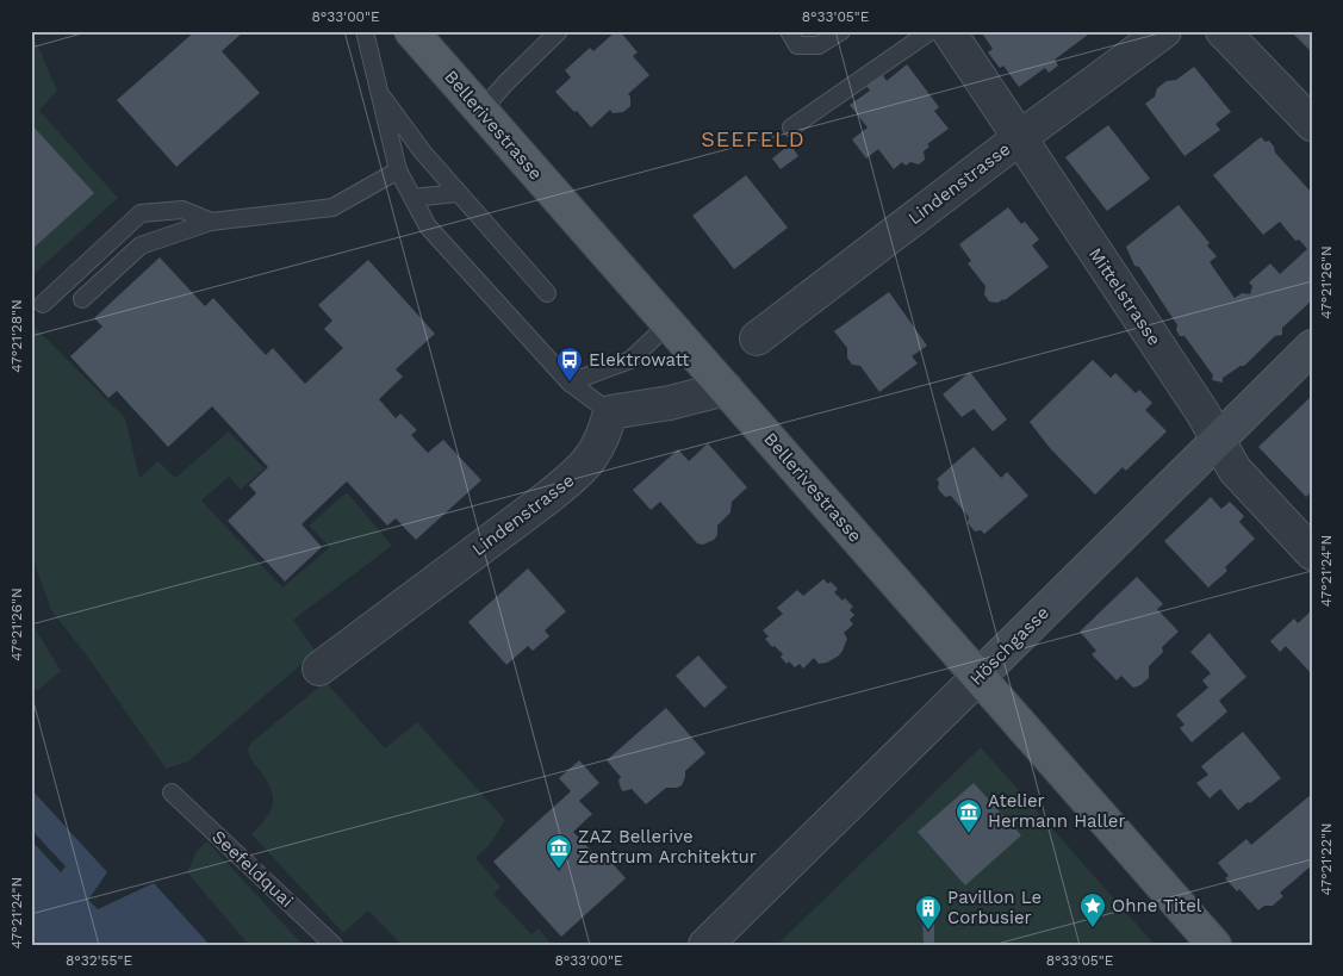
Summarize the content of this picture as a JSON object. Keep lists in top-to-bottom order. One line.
{"streets":{"main road":["Bellerivestrasse","Höschgasse"],"street":["Lindenstrasse","Mittelstrasse"],"lane":["Seefeldquai"]},"crossings":[["Bellerivestrasse","Höschgasse"],["Lindenstrasse","Mittelstrasse"],["Mittelstrasse","Höschgasse"]],"districts":["SEEFELD"],"places":{"bus stop":["Elektrowatt"],"museum":["Atelier Hermann Haller","ZAZ Bellerive Zentrum Architektur"],"place":["Ohne Titel"],"building":["Pavillon Le Corbusier"]},"coordinates":["8°33'00\"E","8°33'05\"E","47°21'26\"N","47°21'28\"N","47°21'24\"N","47°21'22\"N","8°32'55\"E"]}
